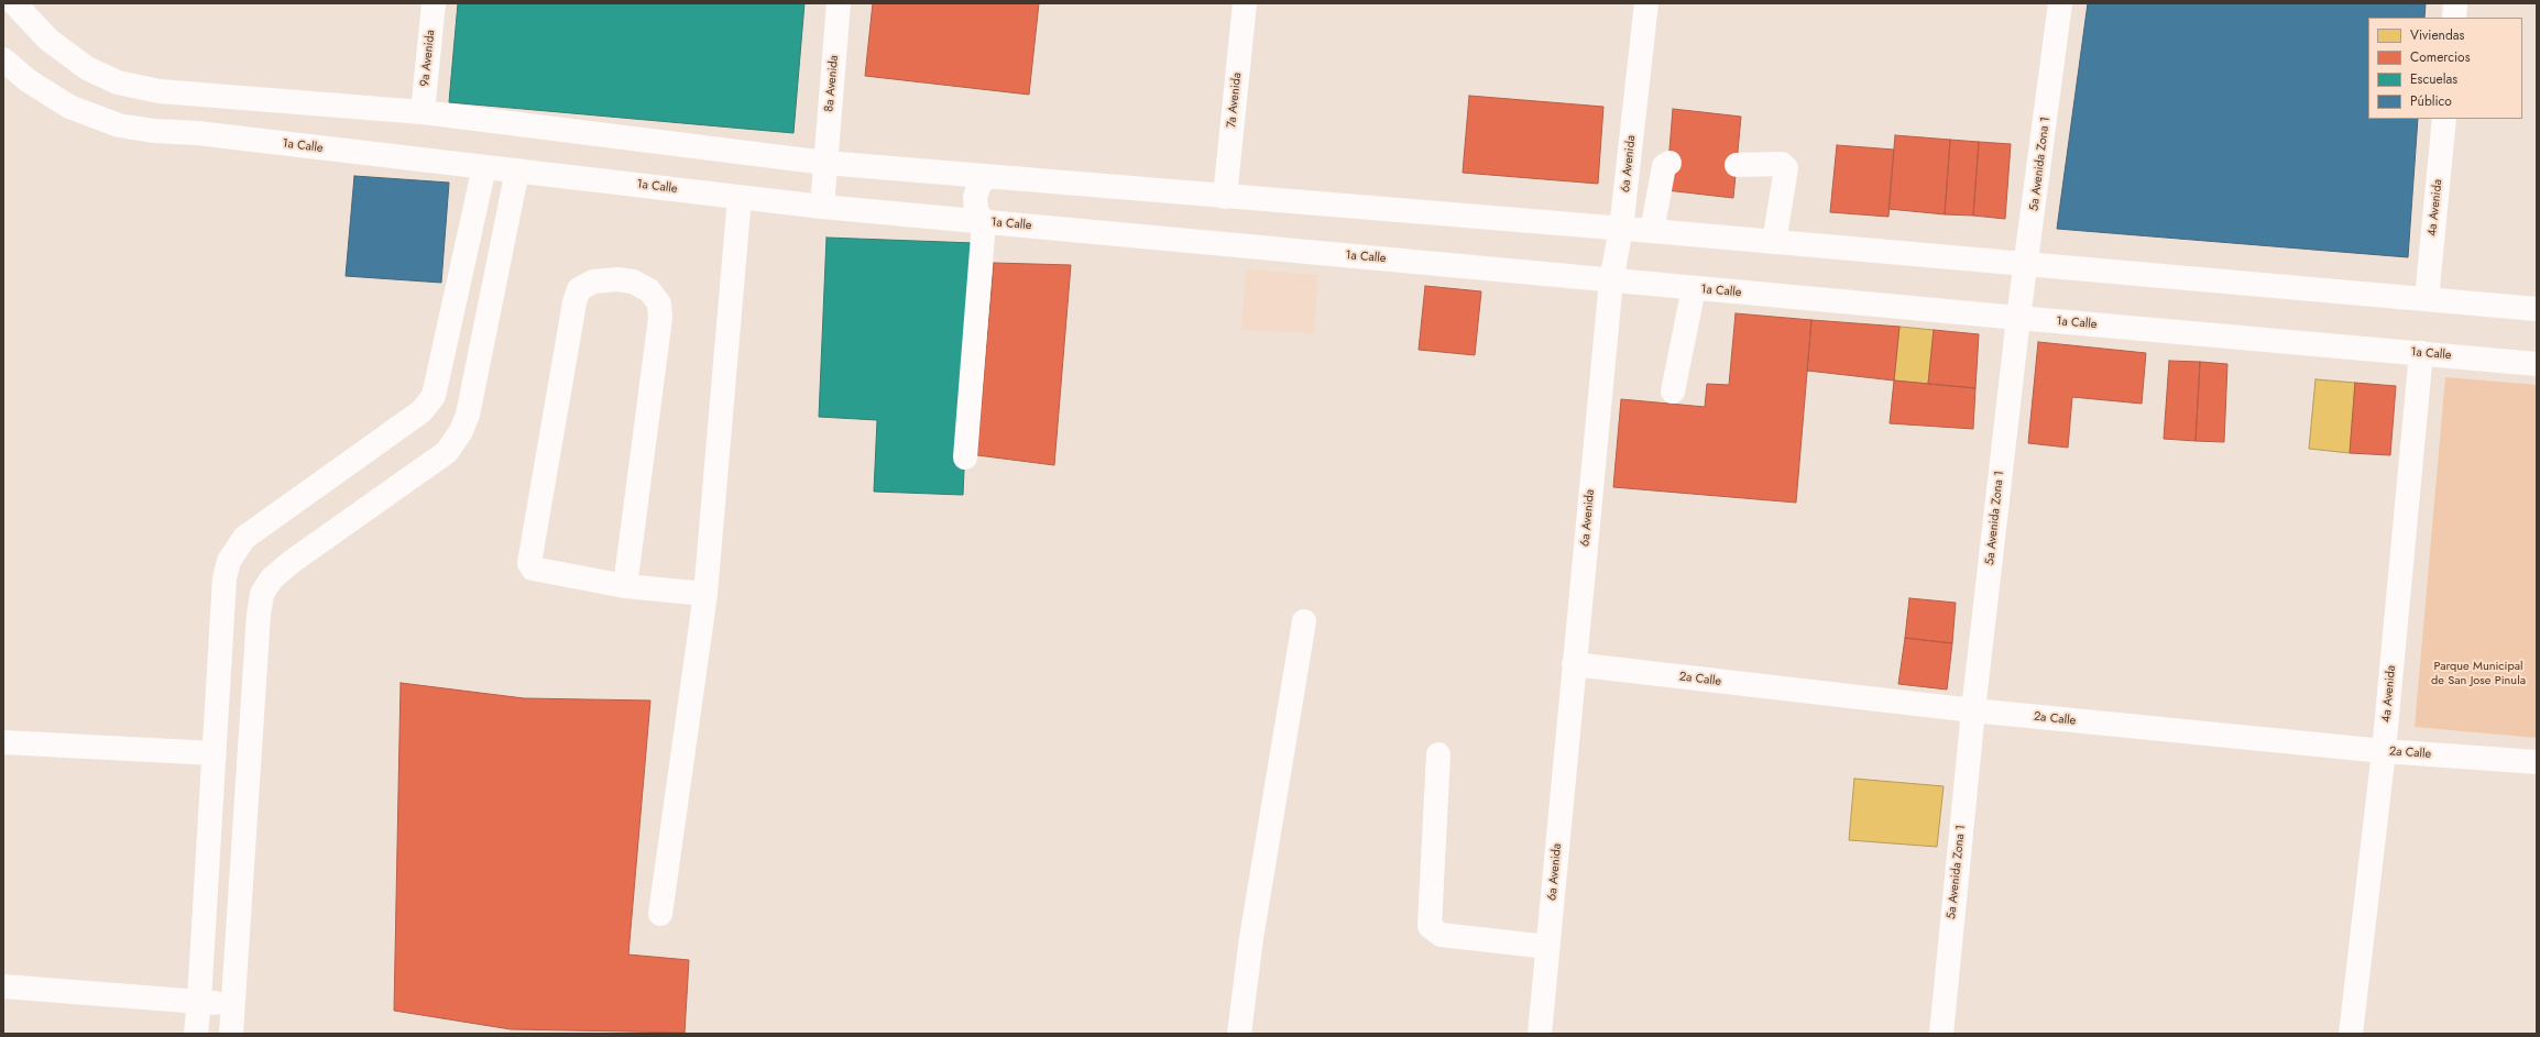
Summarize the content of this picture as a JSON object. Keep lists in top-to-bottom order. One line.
{"streets":{"street":["9a Avenida","8a Avenida","7a Avenida","1a Calle","6a Avenida","5a Avenida Zona 1","4a Avenida","2a Calle"]},"crossings":[["8a Avenida","1a Calle"],["1a Calle","6a Avenida"],["1a Calle","5a Avenida Zona 1"],["1a Calle","4a Avenida"],["6a Avenida","2a Calle"],["5a Avenida Zona 1","2a Calle"],["4a Avenida","2a Calle"]],"parks":["Parque Municipal de San Jose Pinula"],"legend":["Viviendas","Comercios","Escuelas","Público"]}
